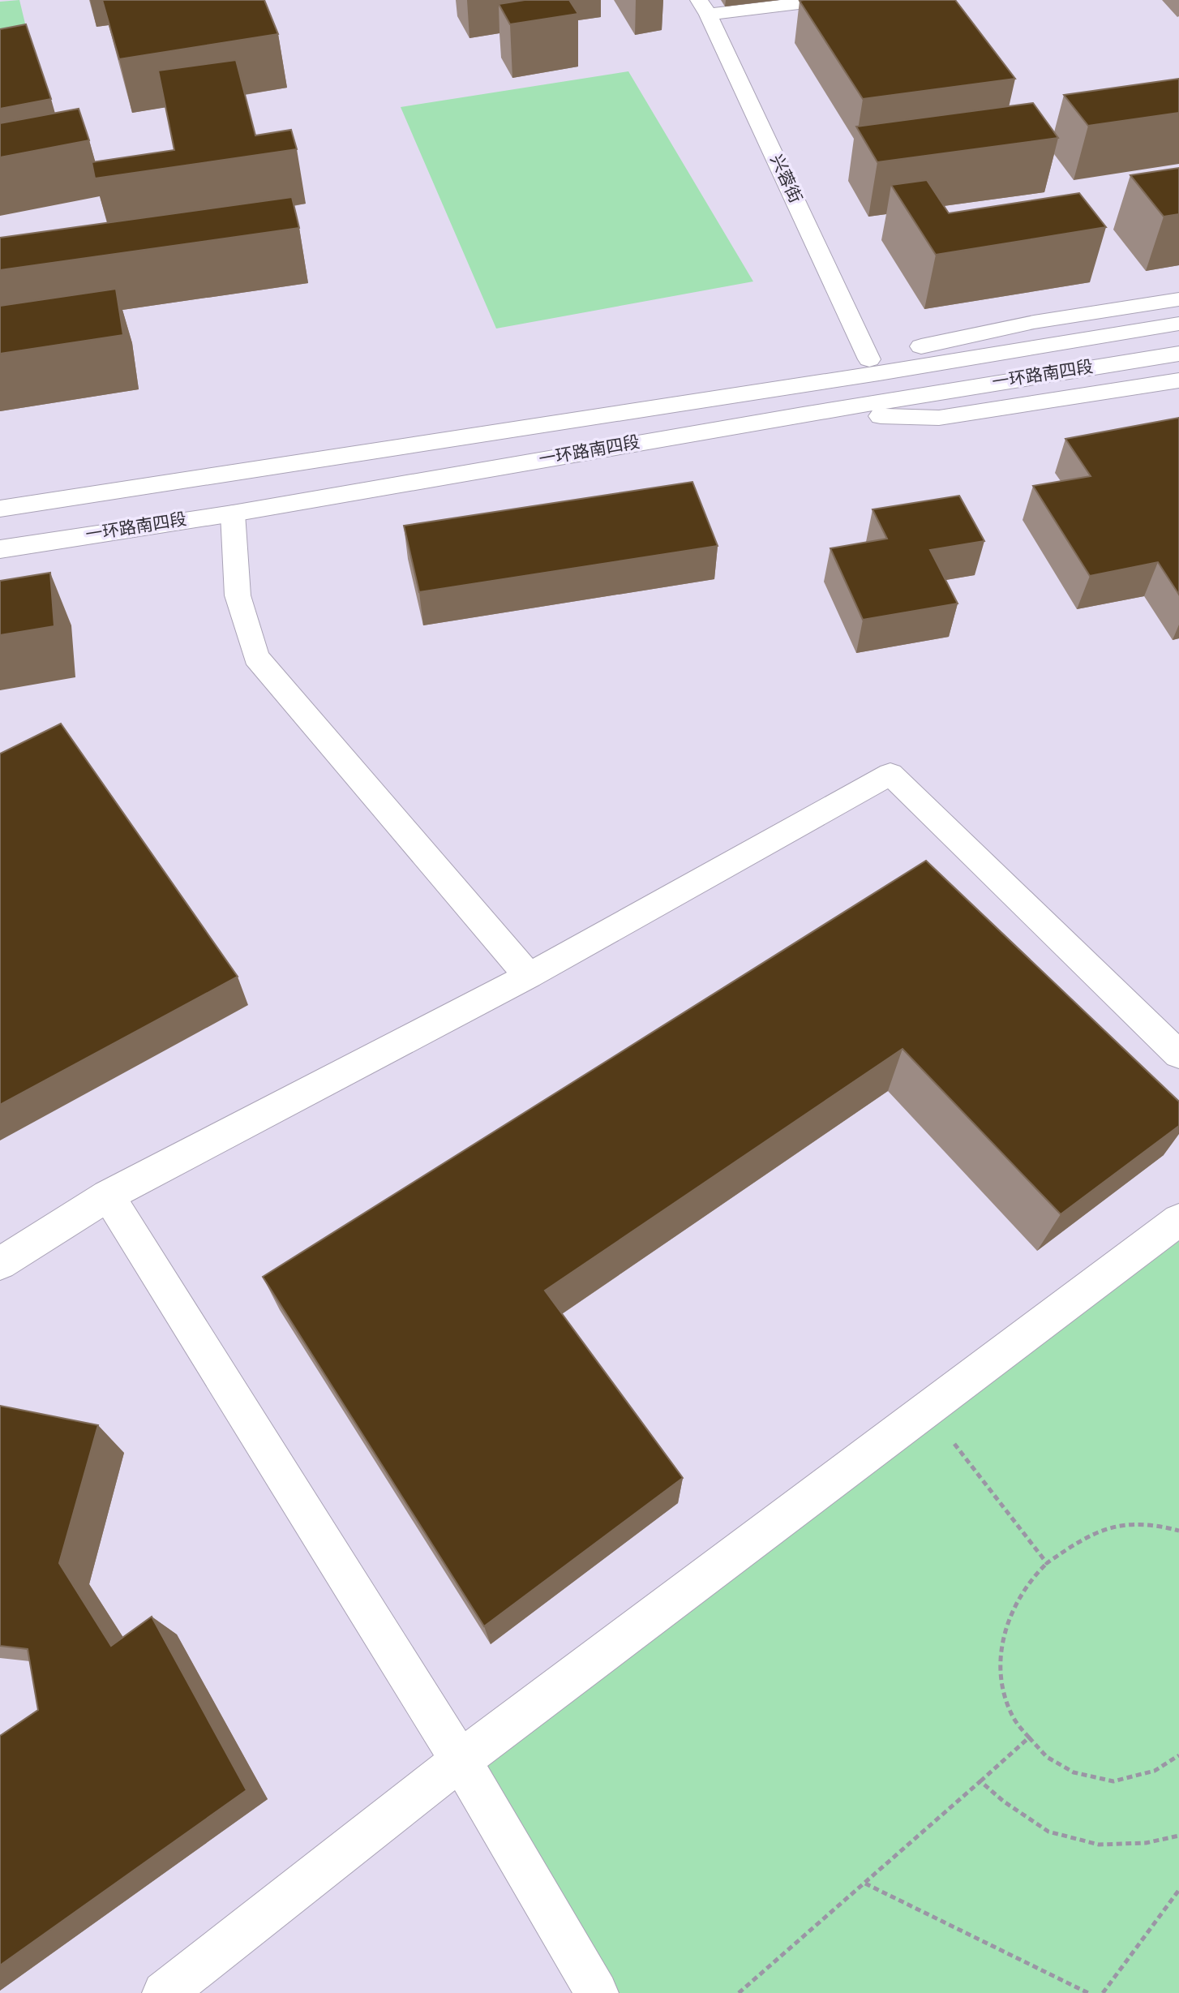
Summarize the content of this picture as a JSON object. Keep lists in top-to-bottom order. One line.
{"streets":{"street":["兴蓉街","一环路南四段"]}}
